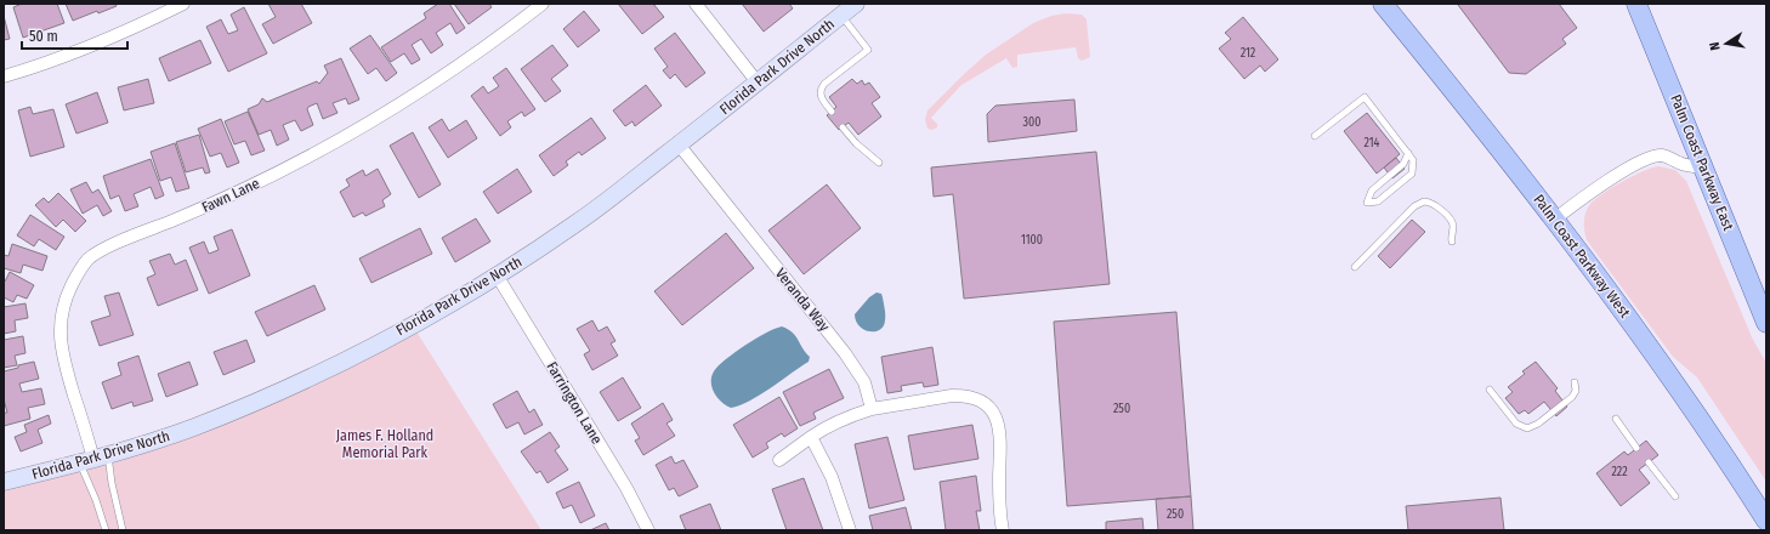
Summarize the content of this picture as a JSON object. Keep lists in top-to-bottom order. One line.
{"streets":{"main road":["Palm Coast Parkway East","Palm Coast Parkway West"],"street":["Florida Park Drive North","Fawn Lane","Veranda Way","Farrington Lane"]},"crossings":[["Florida Park Drive North","Fawn Lane"],["Florida Park Drive North","Veranda Way"],["Florida Park Drive North","Farrington Lane"]],"parks":["James F. Holland Memorial Park"],"house_numbers":["212","300","214","1100","250","222","250"],"scale_bar":"50 m","north":"left"}
